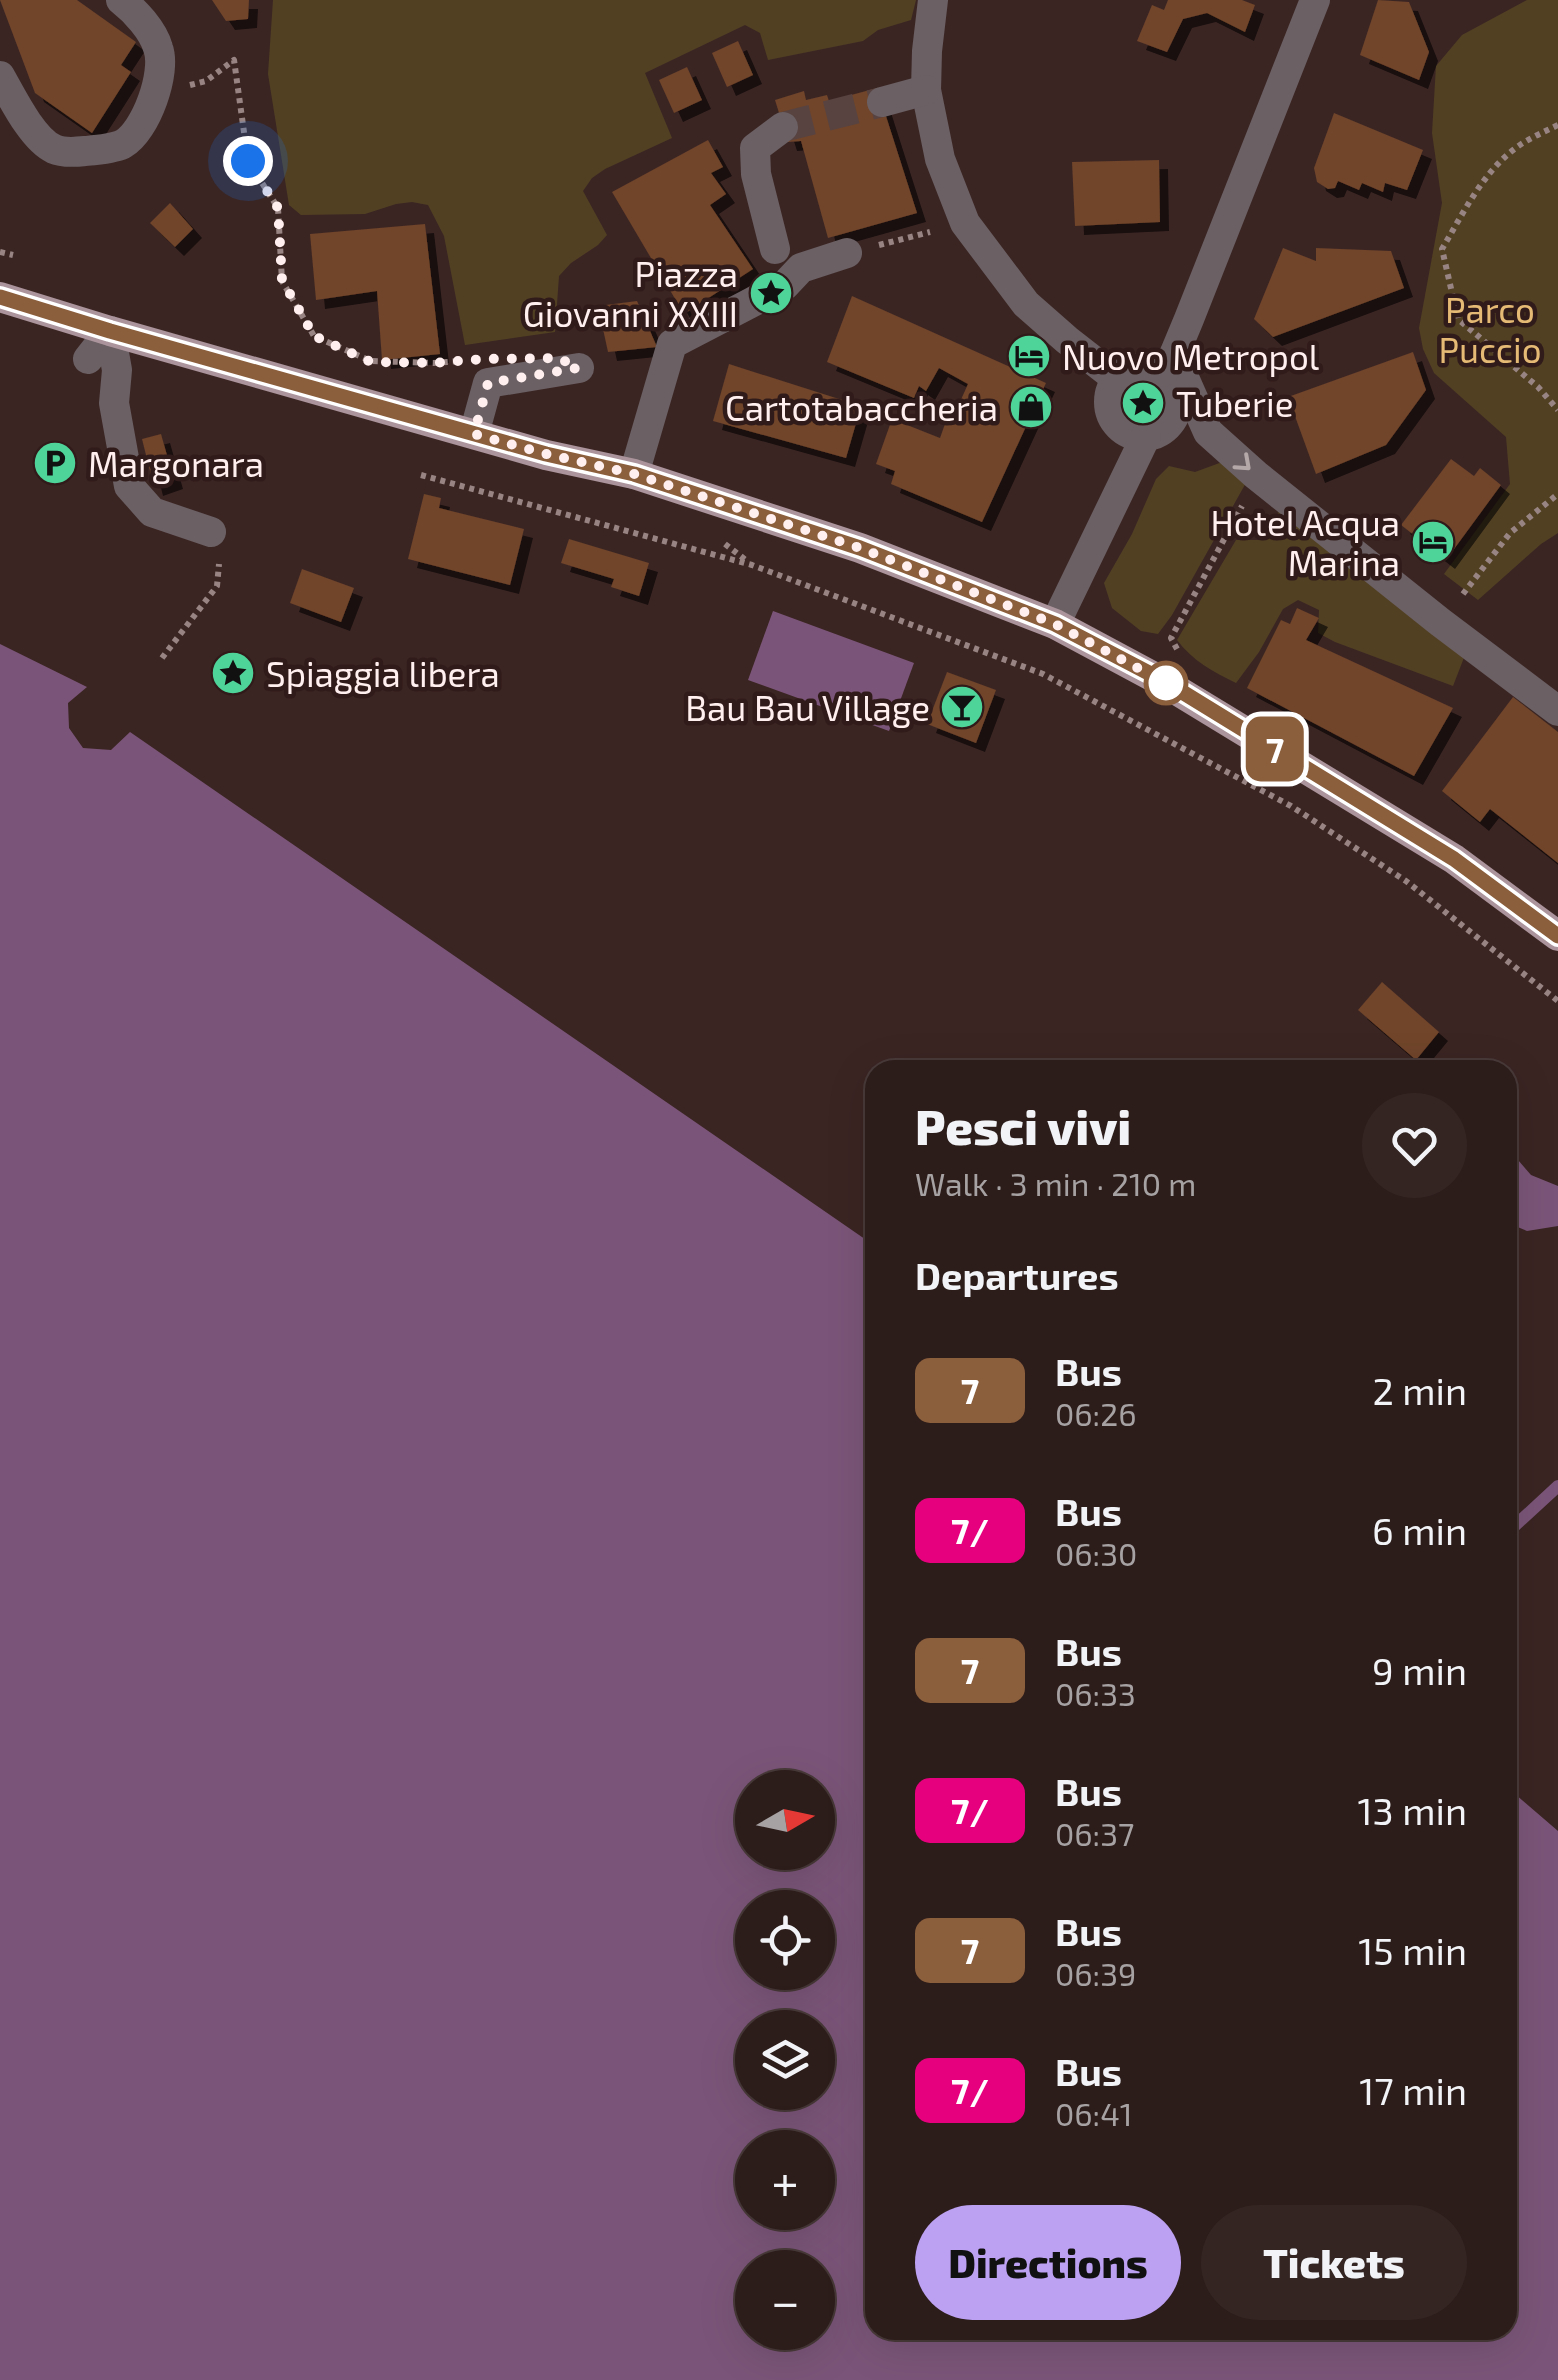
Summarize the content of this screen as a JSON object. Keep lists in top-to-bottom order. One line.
{"parks":["Parco Puccio"],"places":{"place":["Piazza Giovanni XXIII","Tuberie","Spiaggia libera"],"hotel":["Nuovo Metropol","Hotel Acqua Marina"],"shop":["Cartotabaccheria"],"parking":["Margonara"],"bar":["Bau Bau Village"]},"lines":["bus line 7"],"north":"right","page":{"on_map":"7","heading":[["Pesci vivi","Walk · 3 min · 210 m"],"Departures"],"list":[{"mark":"7","name":"Bus","note":"06:26","value":"2 min"},{"mark":"7/","name":"Bus","note":"06:30","value":"6 min"},{"mark":"7","name":"Bus","note":"06:33","value":"9 min"},{"mark":"7/","name":"Bus","note":"06:37","value":"13 min"},{"mark":"7","name":"Bus","note":"06:39","value":"15 min"},{"mark":"7/","name":"Bus","note":"06:41","value":"17 min"}],"map_buttons":["+","−"],"buttons":["Directions","Tickets"]}}
